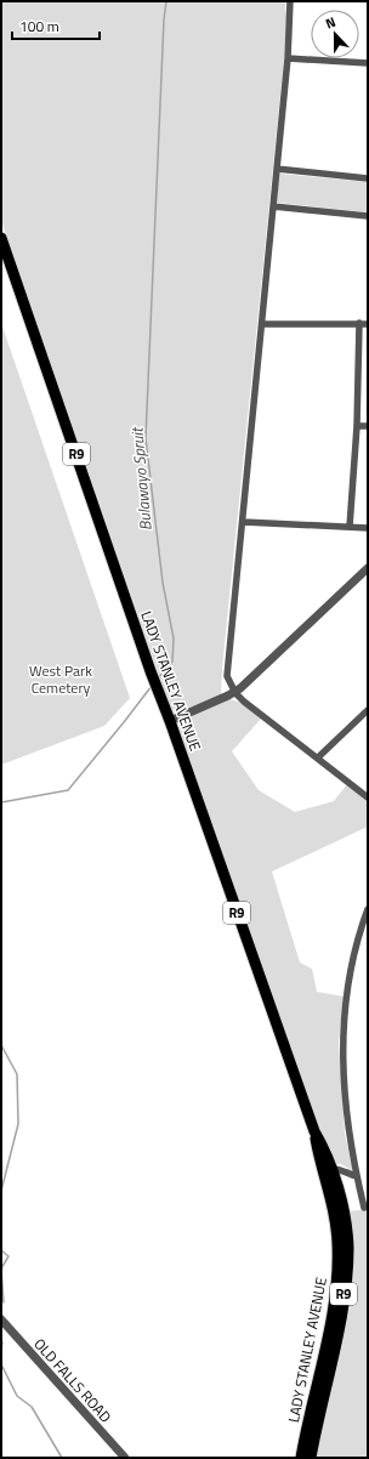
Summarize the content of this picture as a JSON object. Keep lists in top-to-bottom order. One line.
{"streets":{"highway":["R9","LADY STANLEY AVENUE"],"street":["OLD FALLS ROAD"]},"water":["Bulawayo Spruit"],"parks":["West Park Cemetery"],"scale_bar":"100 m","north":"top"}
